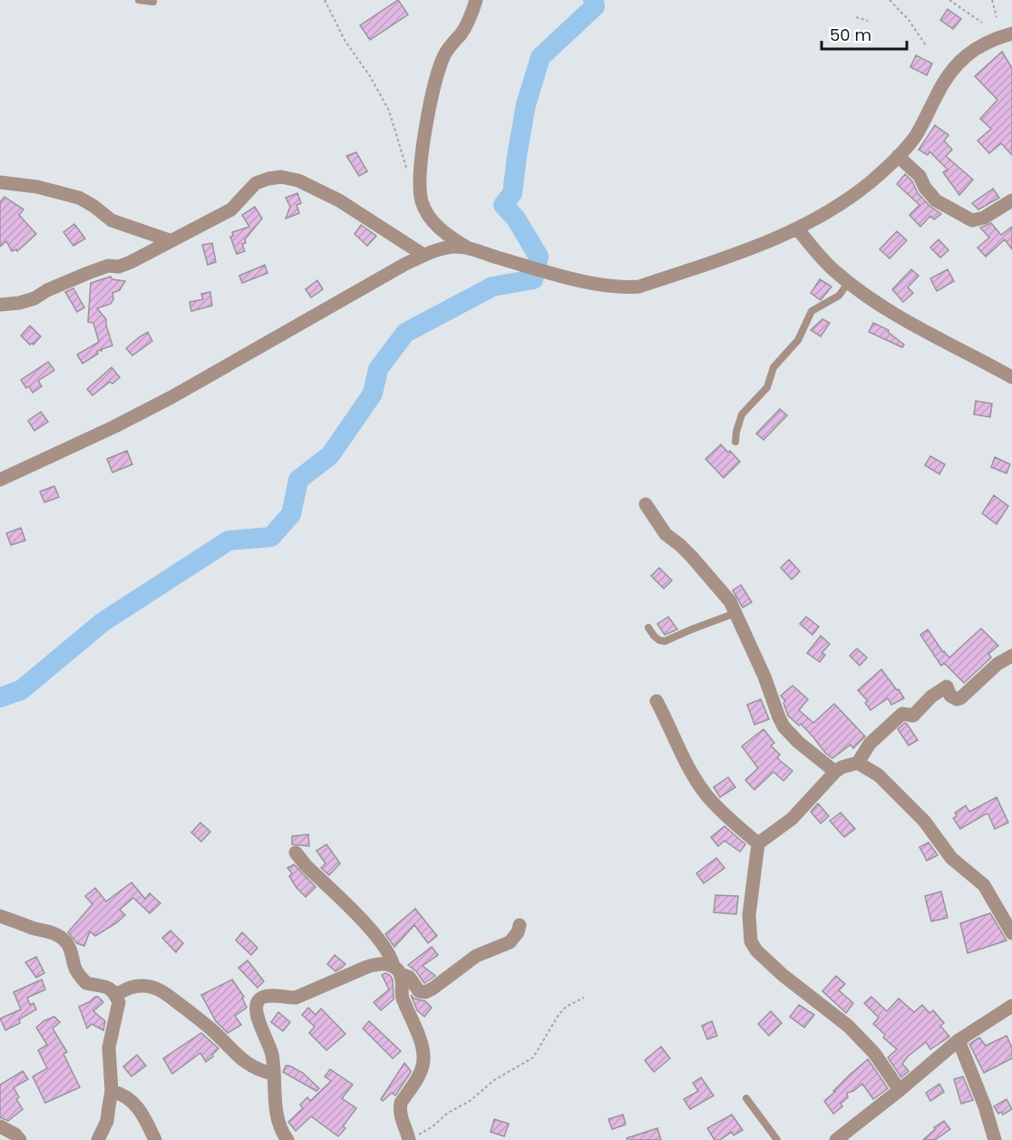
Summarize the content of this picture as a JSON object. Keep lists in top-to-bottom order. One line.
{"scale_bar":"50 m"}
